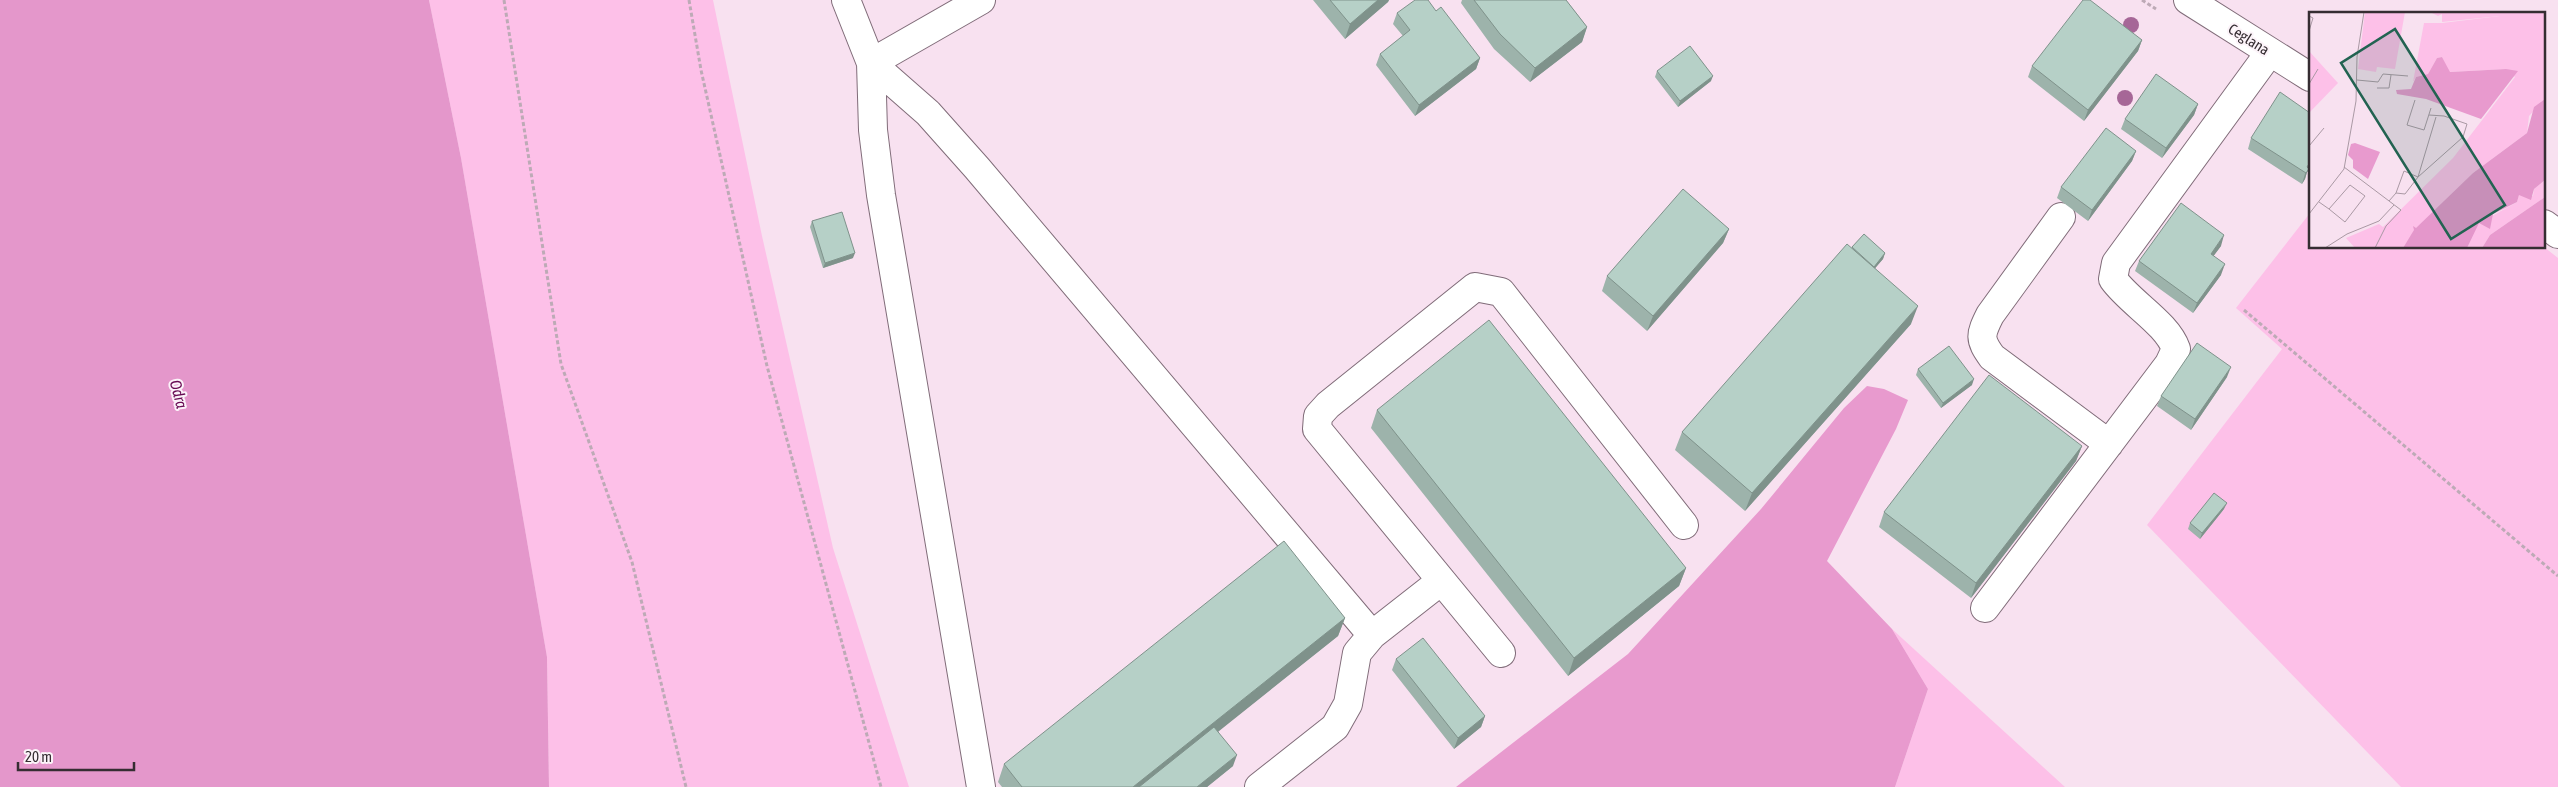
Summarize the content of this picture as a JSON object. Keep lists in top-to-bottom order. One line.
{"streets":{"street":["Ceglana"]},"water":["Odra"],"scale_bar":"20 m"}
